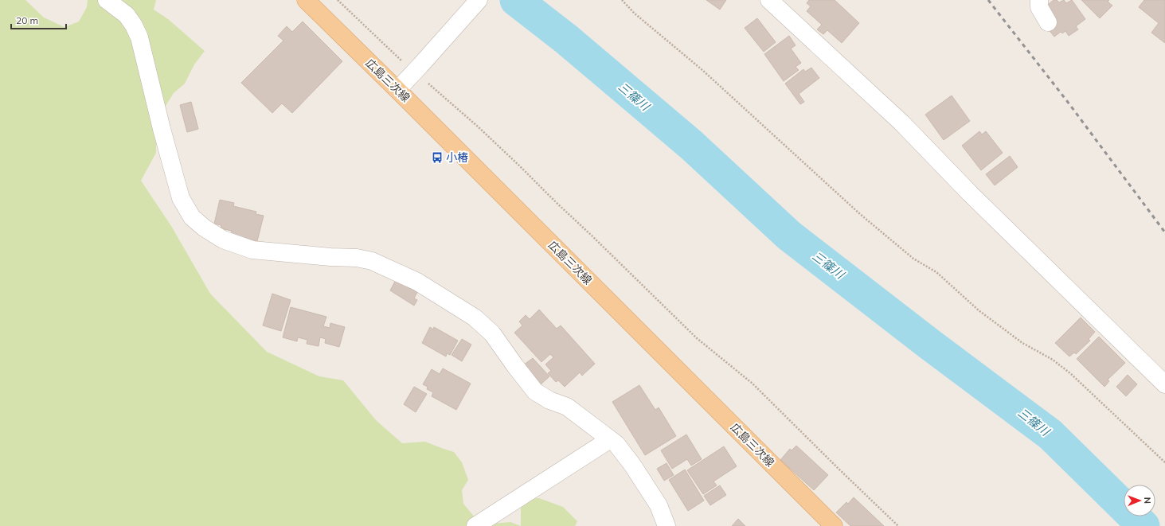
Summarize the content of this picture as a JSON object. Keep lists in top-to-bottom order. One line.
{"streets":{"main road":["広島三次線"]},"water":["三篠川"],"places":{"bus stop":["小椿"]},"scale_bar":"20 m","north":"right"}
